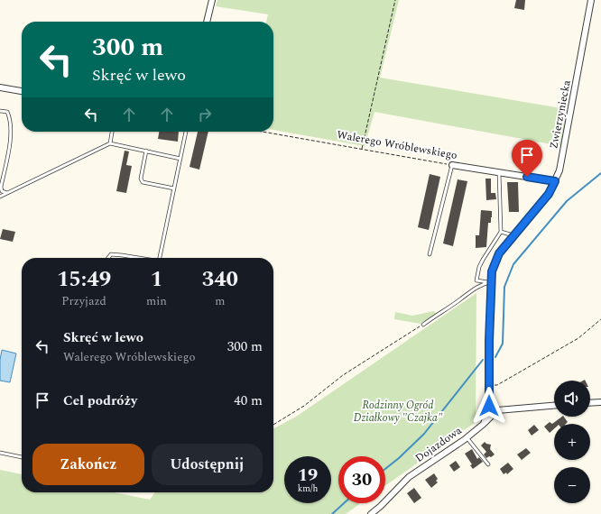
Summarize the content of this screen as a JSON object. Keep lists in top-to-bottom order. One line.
{"streets":{"street":["Zwierzyniecka","Walerego Wróblewskiego","Dojazdowa"]},"crossings":[["Zwierzyniecka","Walerego Wróblewskiego"]],"parks":["Rodzinny Ogród Działkowy \"Czajka\""],"page":{"turn":["300 m","Skręć w lewo"],"eta":["15:49","Przyjazd","1","min","340","m"],"list":[{"name":"Skręć w lewo","note":"Walerego Wróblewskiego","value":"300 m"},{"name":"Cel podróży","value":"40 m"}],"map_buttons":["+","−"],"buttons":["Zakończ","Udostępnij"],"speed":"19 km/h","limit":"30"}}
